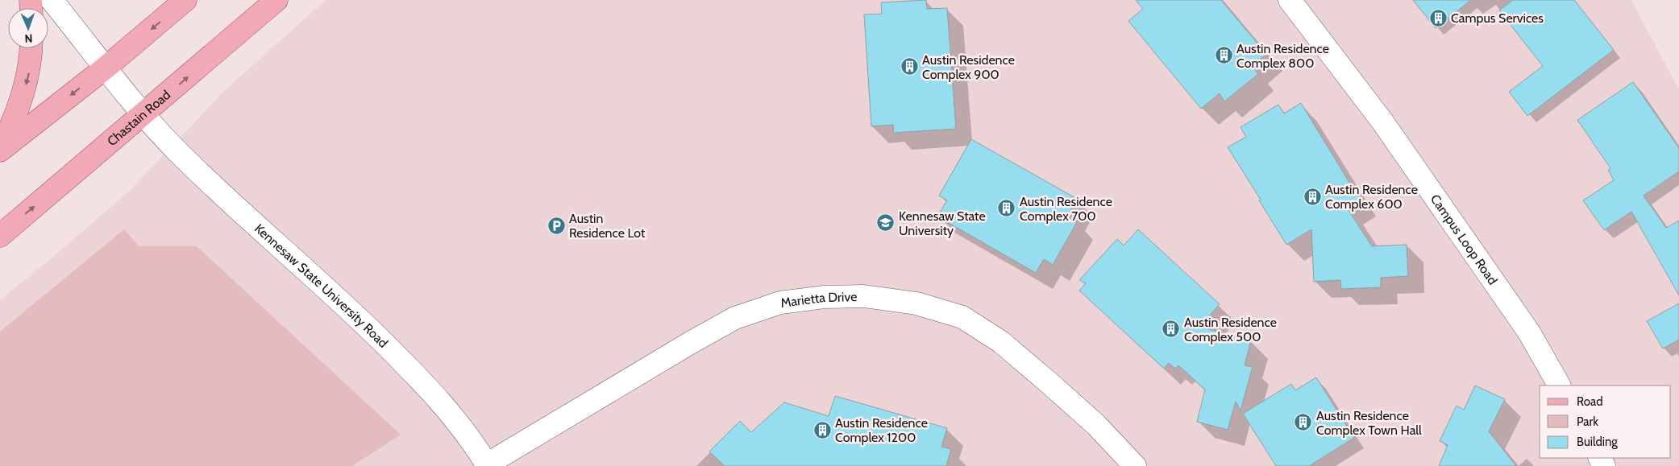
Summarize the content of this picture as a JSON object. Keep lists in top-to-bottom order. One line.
{"streets":{"main road":["Chastain Road"],"street":["Campus Loop Road","Kennesaw State University Road","Marietta Drive"]},"crossings":[["Chastain Road","Kennesaw State University Road"],["Kennesaw State University Road","Marietta Drive"]],"places":{"building":["Campus Services","Austin Residence Complex 800","Austin Residence Complex 900","Austin Residence Complex 600","Austin Residence Complex 700","Austin Residence Complex 500","Austin Residence Complex Town Hall","Austin Residence Complex 1200"],"school or university":["Kennesaw State University"],"parking":["Austin Residence Lot"]},"legend":["Road","Park","Building"],"north":"bottom"}
